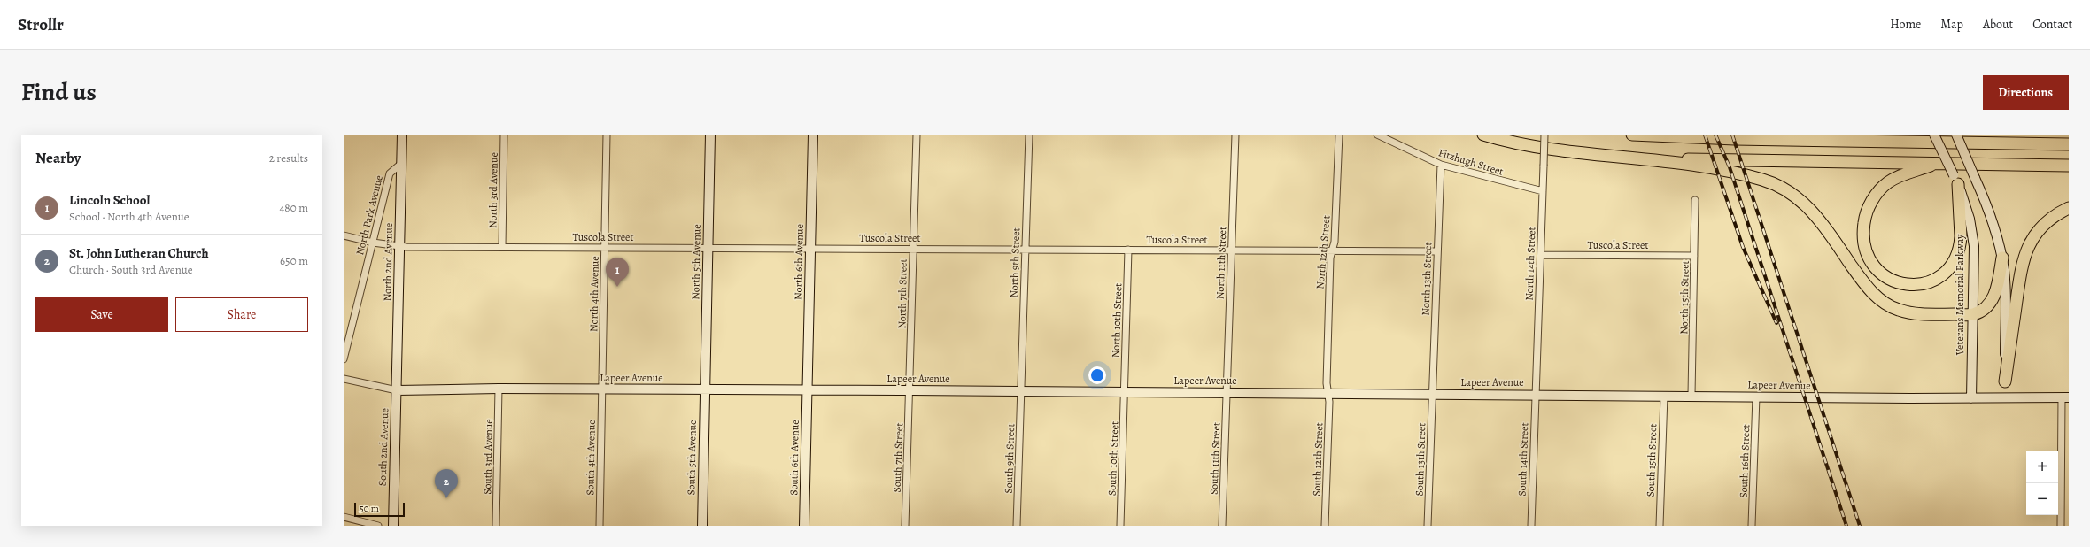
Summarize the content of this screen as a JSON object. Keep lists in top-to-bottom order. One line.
{"streets":{"street":["Fitzhugh Street","North 3rd Avenue","North Park Avenue","Tuscola Street","North 12th Street","North 2nd Avenue","North 5th Avenue","North 6th Avenue","North 9th Street","North 11th Street","North 14th Street","North 13th Street","North 4th Avenue","North 7th Street","Veterans Memorial Parkway","North 15th Street","North 10th Street","Lapeer Avenue","South 2nd Avenue","South 3rd Avenue","South 4th Avenue","South 5th Avenue","South 6th Avenue","South 7th Street","South 9th Street","South 10th Street","South 11th Street","South 12th Street","South 13th Street","South 14th Street","South 15th Street","South 16th Street"]},"crossings":[["Fitzhugh Street","North 14th Street"],["Fitzhugh Street","North 13th Street"],["North 3rd Avenue","Tuscola Street"],["North Park Avenue","Tuscola Street"],["North Park Avenue","North 2nd Avenue"],["Tuscola Street","North 12th Street"],["Tuscola Street","North 2nd Avenue"],["Tuscola Street","North 5th Avenue"],["Tuscola Street","North 6th Avenue"],["Tuscola Street","North 9th Street"],["Tuscola Street","North 11th Street"],["Tuscola Street","North 14th Street"],["Tuscola Street","North 13th Street"],["Tuscola Street","North 4th Avenue"],["Tuscola Street","North 7th Street"],["Tuscola Street","North 15th Street"],["Tuscola Street","North 10th Street"],["North 12th Street","Lapeer Avenue"],["North 12th Street","South 12th Street"],["North 2nd Avenue","Lapeer Avenue"],["North 2nd Avenue","South 2nd Avenue"],["North 5th Avenue","Lapeer Avenue"],["North 5th Avenue","South 5th Avenue"],["North 6th Avenue","Lapeer Avenue"],["North 6th Avenue","South 6th Avenue"],["North 9th Street","Lapeer Avenue"],["North 9th Street","South 9th Street"],["North 11th Street","Lapeer Avenue"],["North 11th Street","South 11th Street"],["North 14th Street","Lapeer Avenue"],["North 14th Street","South 14th Street"],["North 13th Street","Lapeer Avenue"],["North 13th Street","South 13th Street"],["North 4th Avenue","Lapeer Avenue"],["North 4th Avenue","South 4th Avenue"],["North 7th Street","Lapeer Avenue"],["North 7th Street","South 7th Street"],["Veterans Memorial Parkway","Lapeer Avenue"],["North 15th Street","Lapeer Avenue"],["North 10th Street","Lapeer Avenue"],["North 10th Street","South 10th Street"],["Lapeer Avenue","South 2nd Avenue"],["Lapeer Avenue","South 3rd Avenue"],["Lapeer Avenue","South 4th Avenue"],["Lapeer Avenue","South 5th Avenue"],["Lapeer Avenue","South 6th Avenue"],["Lapeer Avenue","South 7th Street"],["Lapeer Avenue","South 9th Street"],["Lapeer Avenue","South 10th Street"],["Lapeer Avenue","South 11th Street"],["Lapeer Avenue","South 12th Street"],["Lapeer Avenue","South 13th Street"],["Lapeer Avenue","South 14th Street"],["Lapeer Avenue","South 15th Street"],["Lapeer Avenue","South 16th Street"]],"scale_bar":"50 m","page":{"header":"Strollr","nav":["Home","Map","About","Contact"],"title":"Find us","buttons":["Directions",["Save","Share"]],"heading":["Nearby","2 results"],"list":[{"mark":"1","name":"Lincoln School","note":"School · North 4th Avenue","value":"480 m"},{"mark":"2","name":"St. John Lutheran Church","note":"Church · South 3rd Avenue","value":"650 m"}],"pins":["1","2"],"map_buttons":["+","−"],"scale":"50 m"}}
